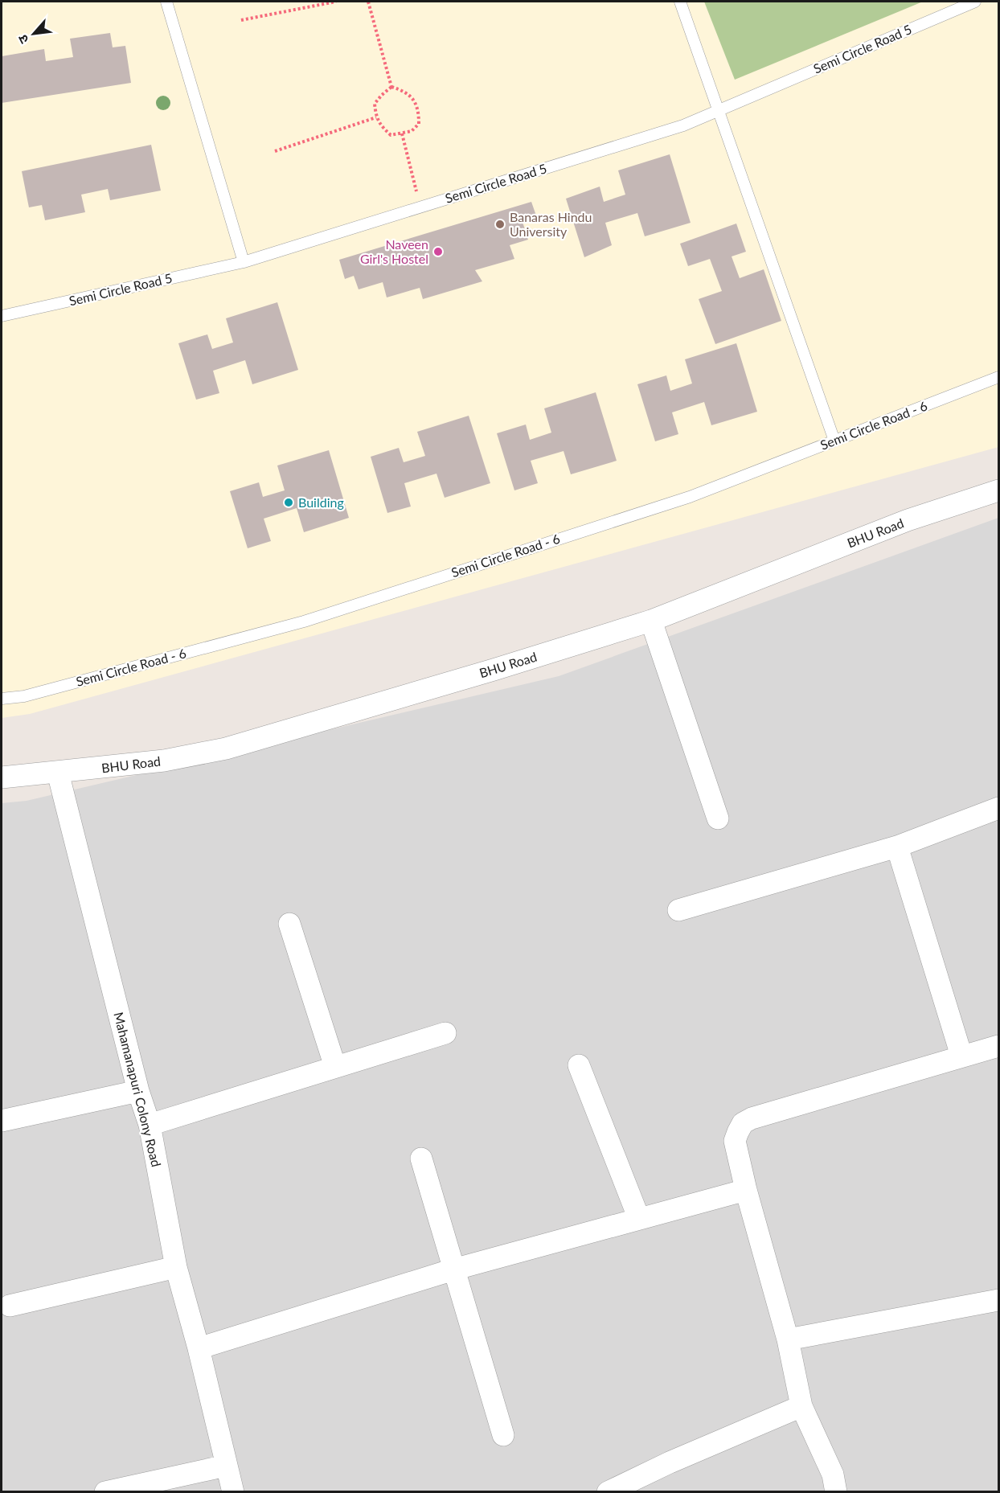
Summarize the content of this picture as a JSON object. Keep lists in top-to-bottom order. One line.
{"streets":{"street":["BHU Road","Mahamanapuri Colony Road"],"lane":["Semi Circle Road 5","Semi Circle Road - 6"]},"crossings":[["BHU Road","Mahamanapuri Colony Road"]],"places":["Banaras Hindu University","Naveen Girl's Hostel","Building"],"north":"bottom left"}
